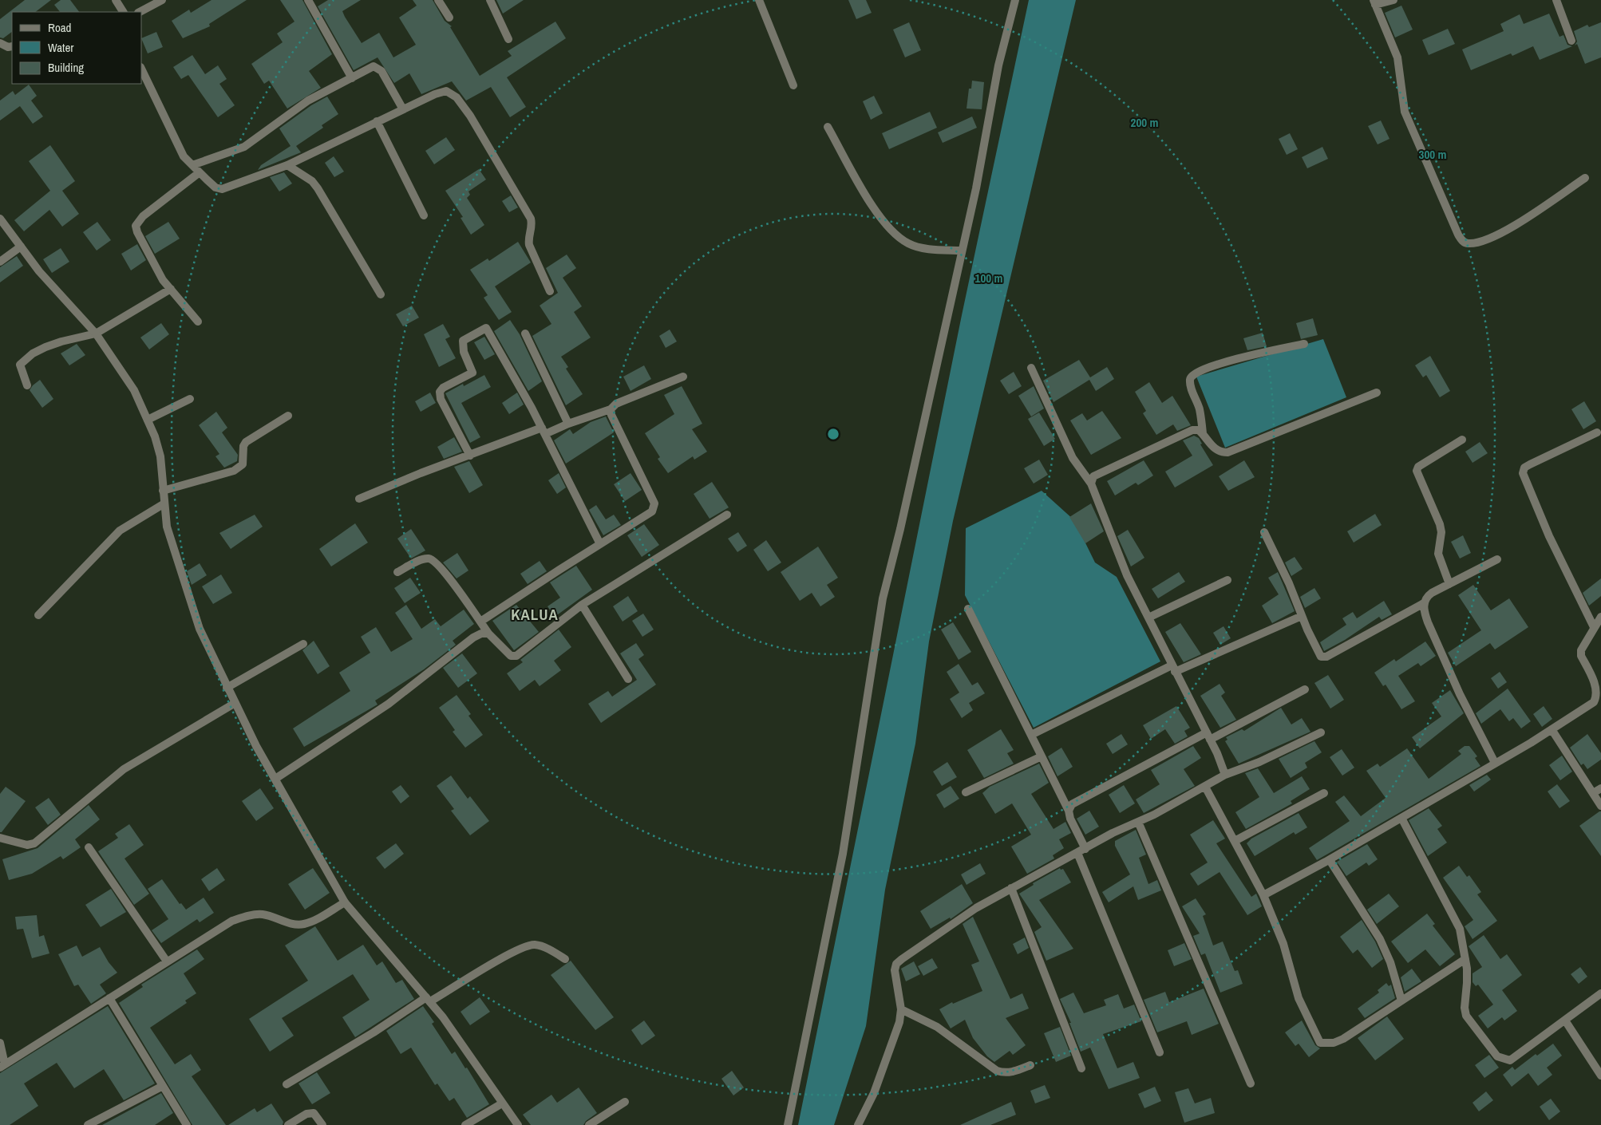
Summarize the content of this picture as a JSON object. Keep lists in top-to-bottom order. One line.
{"districts":["KALUA"],"legend":["Road","Water","Building"],"rings":["200 m","300 m","100 m"]}
